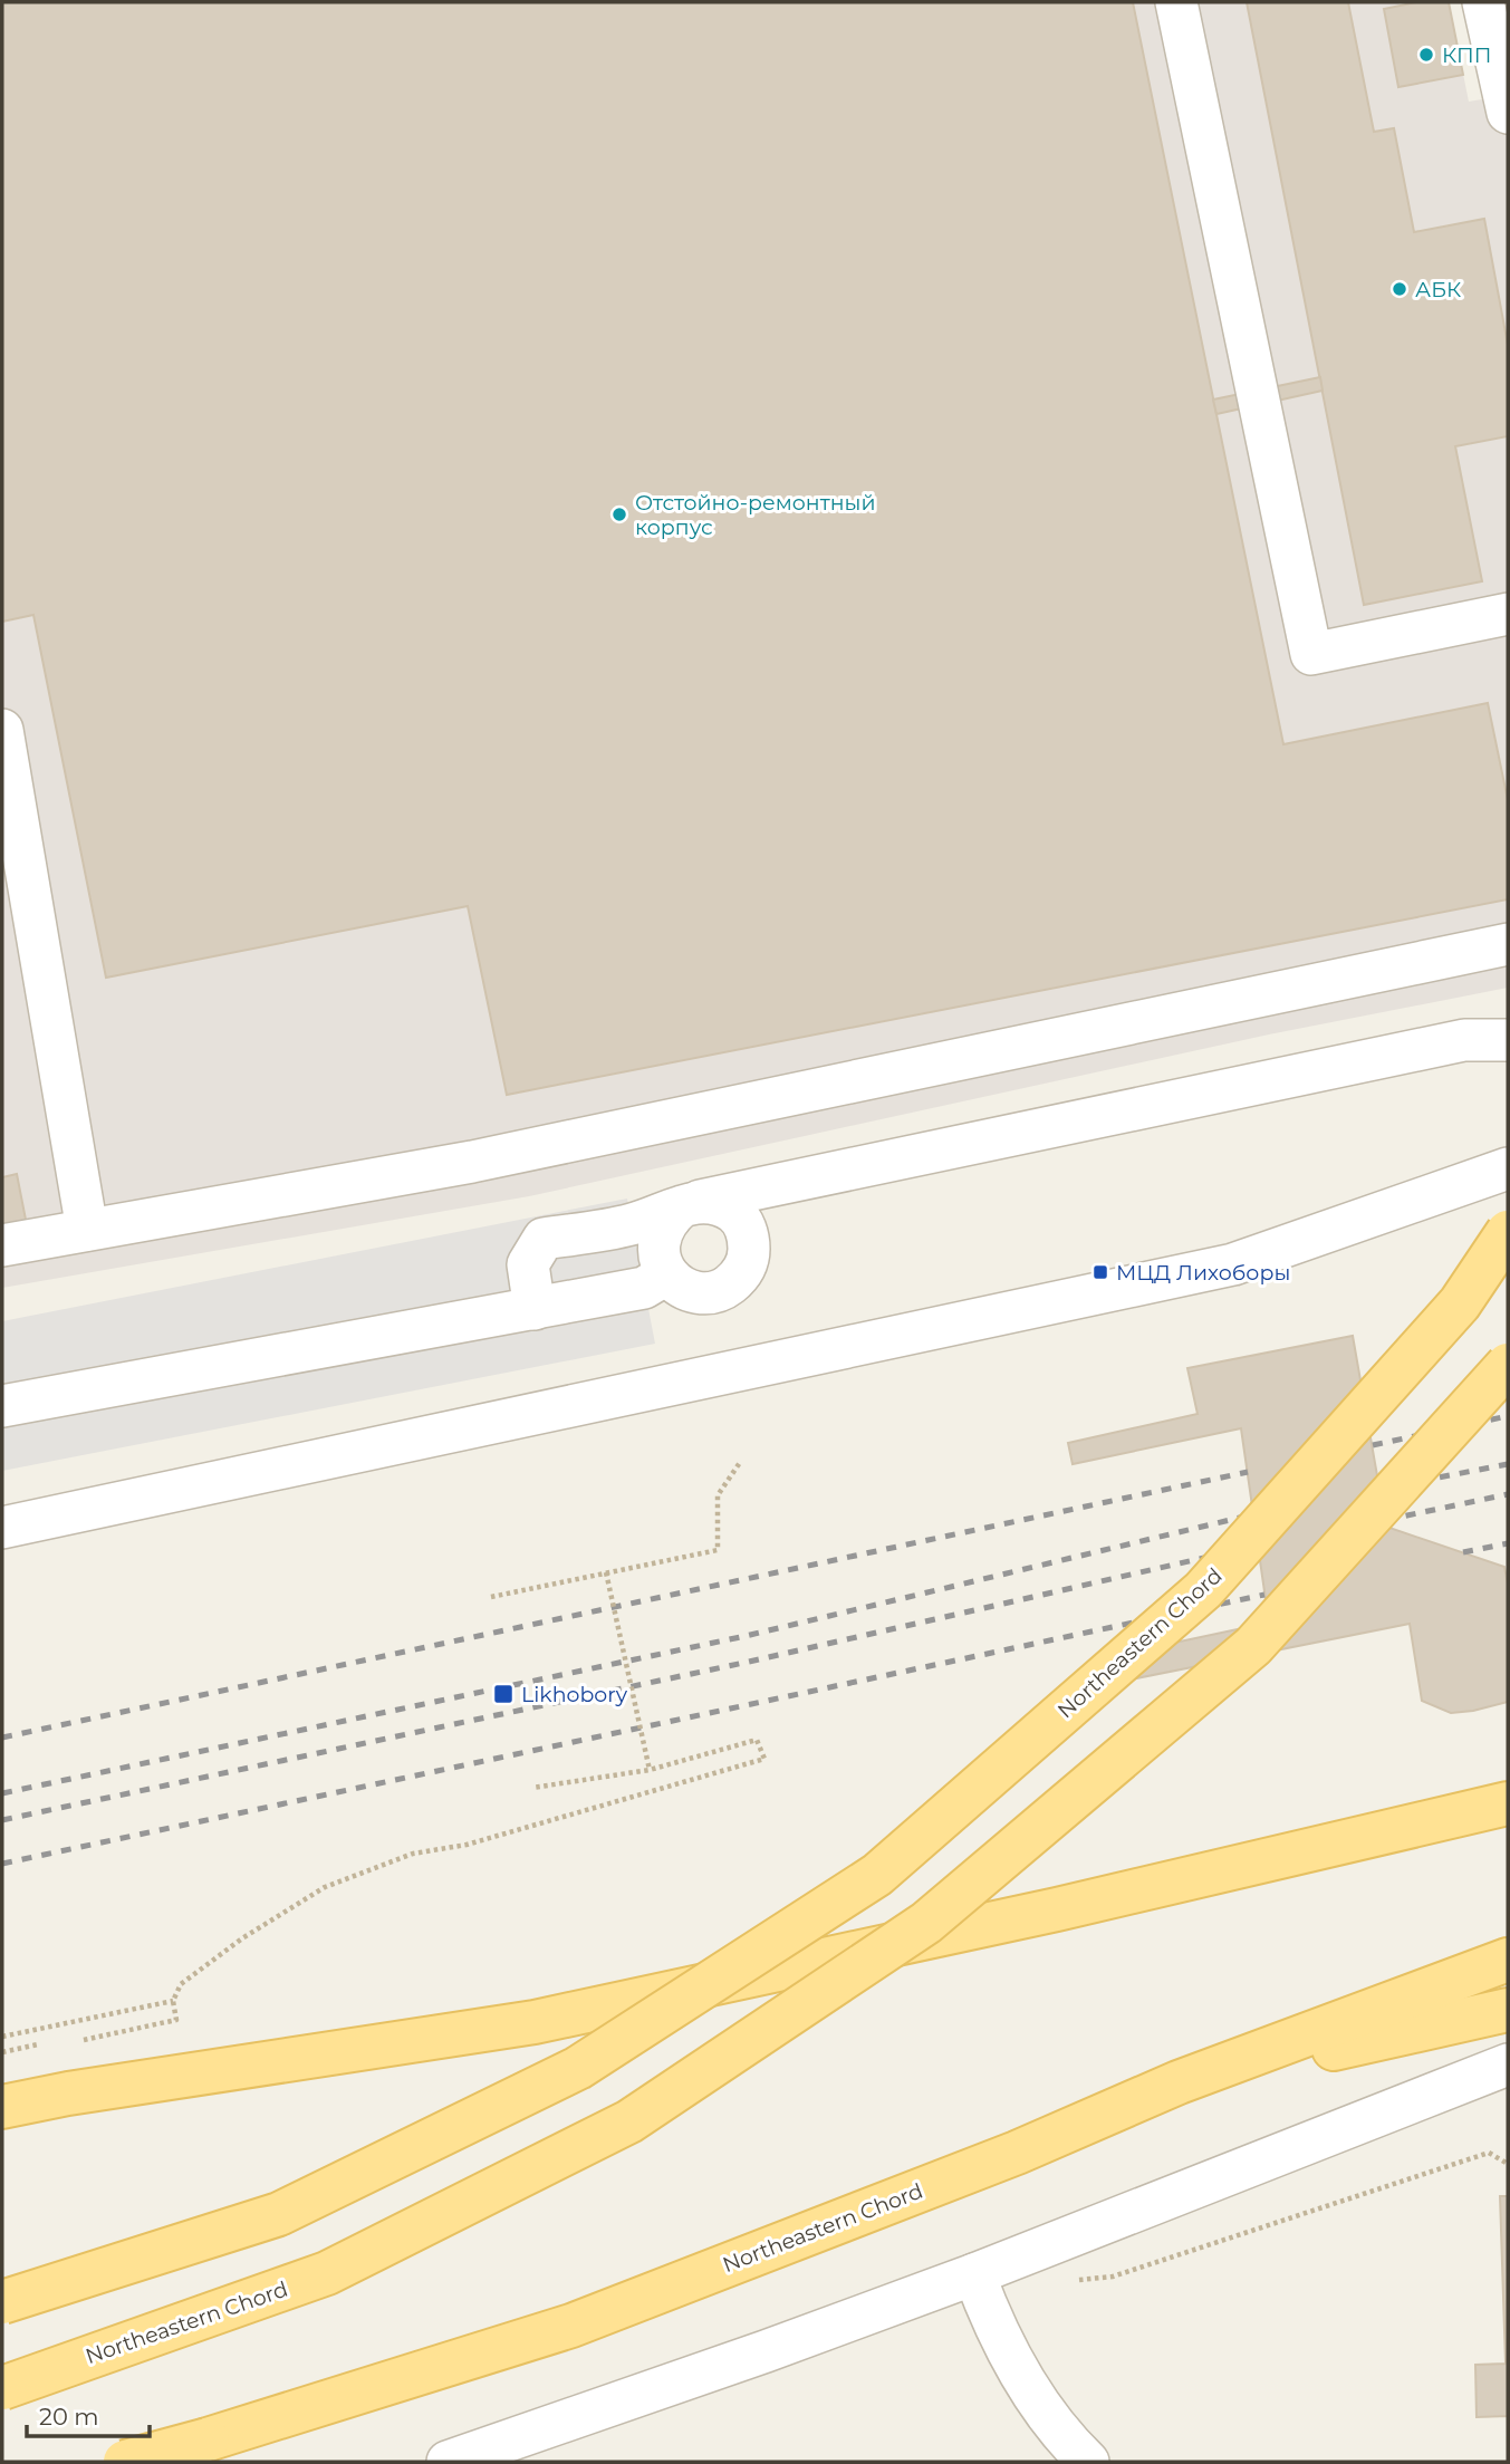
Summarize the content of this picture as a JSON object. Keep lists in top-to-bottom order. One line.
{"streets":{"main road":["Northeastern Chord"]},"places":{"other":["КПП","АБК","Отстойно-ремонтный корпус"],"transit":["МЦД Лихоборы","Likhobory"]},"scale_bar":"20 m"}
